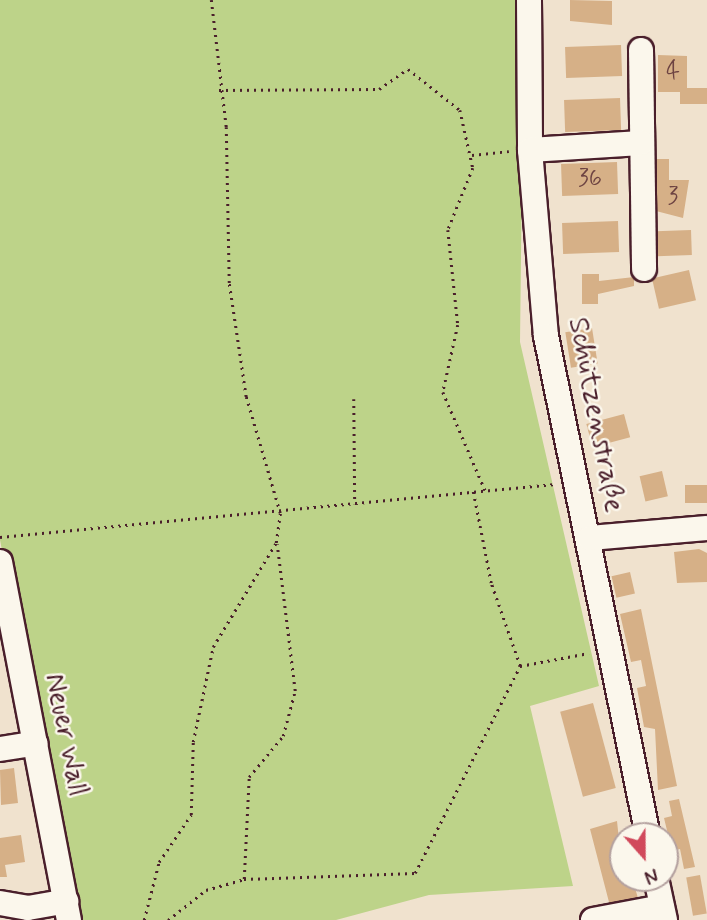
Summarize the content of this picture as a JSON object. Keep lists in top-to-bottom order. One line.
{"streets":{"street":["Schützenstraße","Neuer Wall"]},"house_numbers":["4","36","3"],"north":"bottom"}
